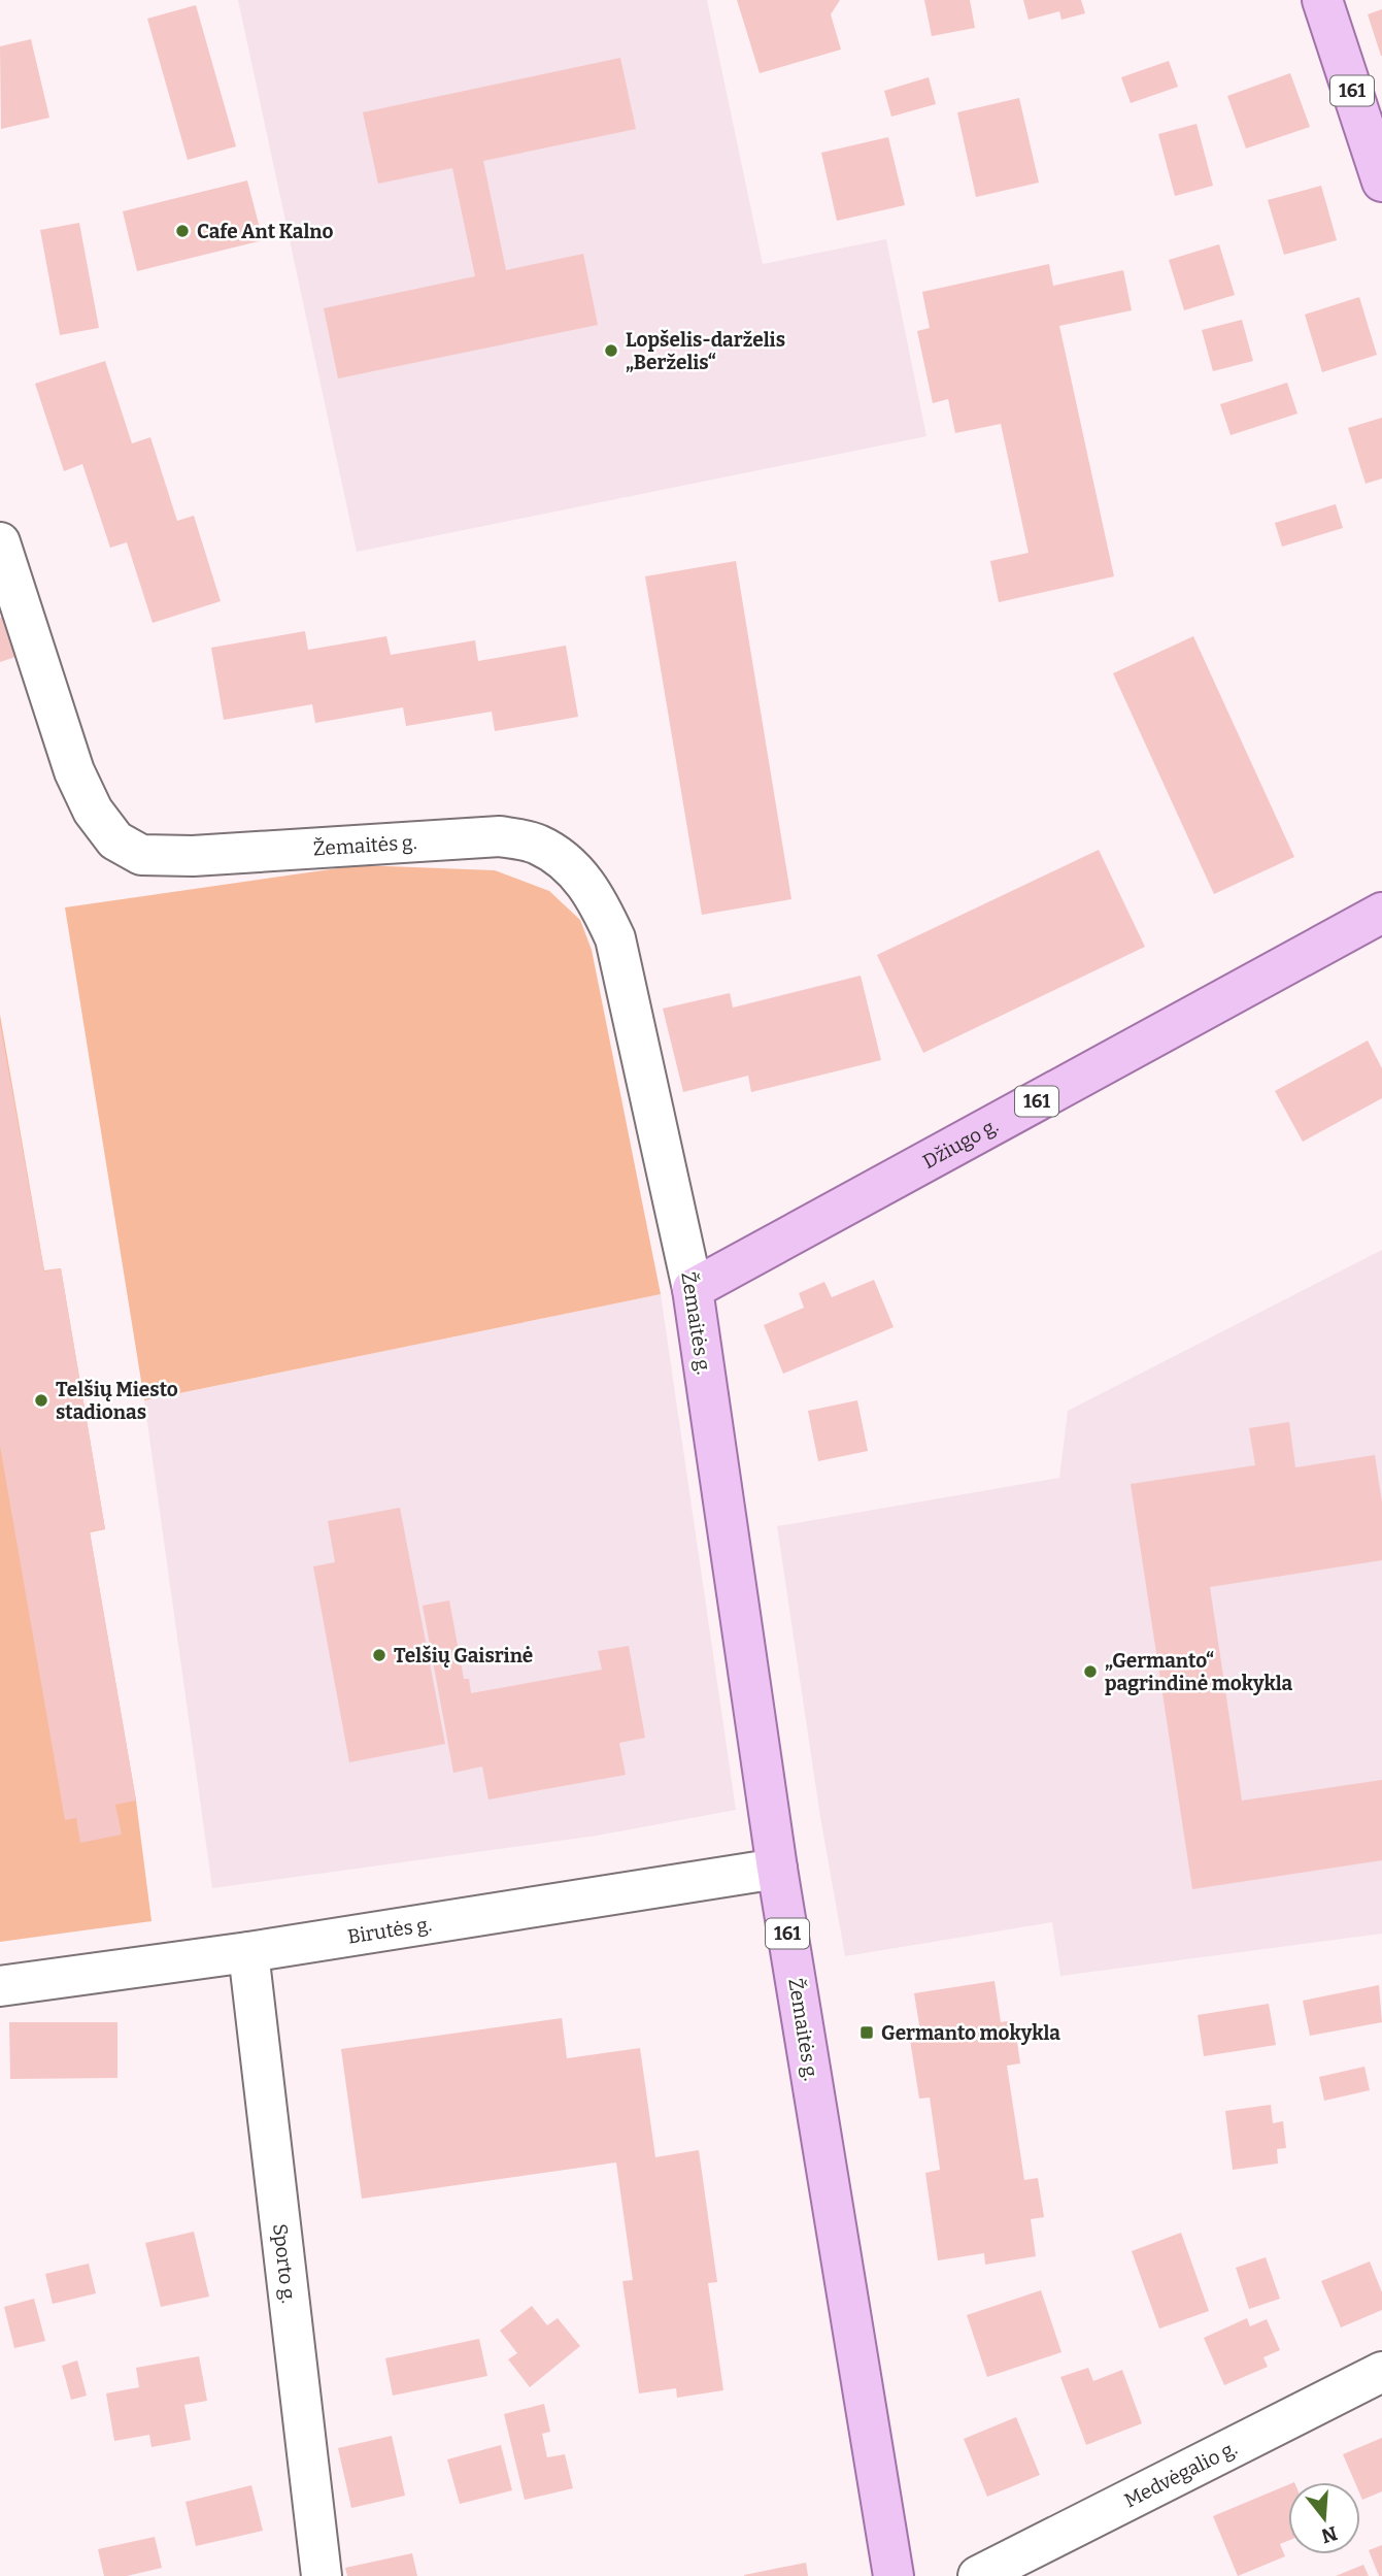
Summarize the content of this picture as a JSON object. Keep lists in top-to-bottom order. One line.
{"streets":{"main road":["161","Žemaitės g.","Džiugo g."],"street":["Birutės g.","Sporto g.","Medvėgalio g."]},"crossings":[["Žemaitės g.","Džiugo g."],["Žemaitės g.","Birutės g."],["Birutės g.","Sporto g."]],"places":{"other":["Cafe Ant Kalno","Lopšelis-darželis „Berželis“","Telšių Miesto stadionas","Telšių Gaisrinė","„Germanto“ pagrindinė mokykla"],"transit":["Germanto mokykla"]},"north":"bottom"}
